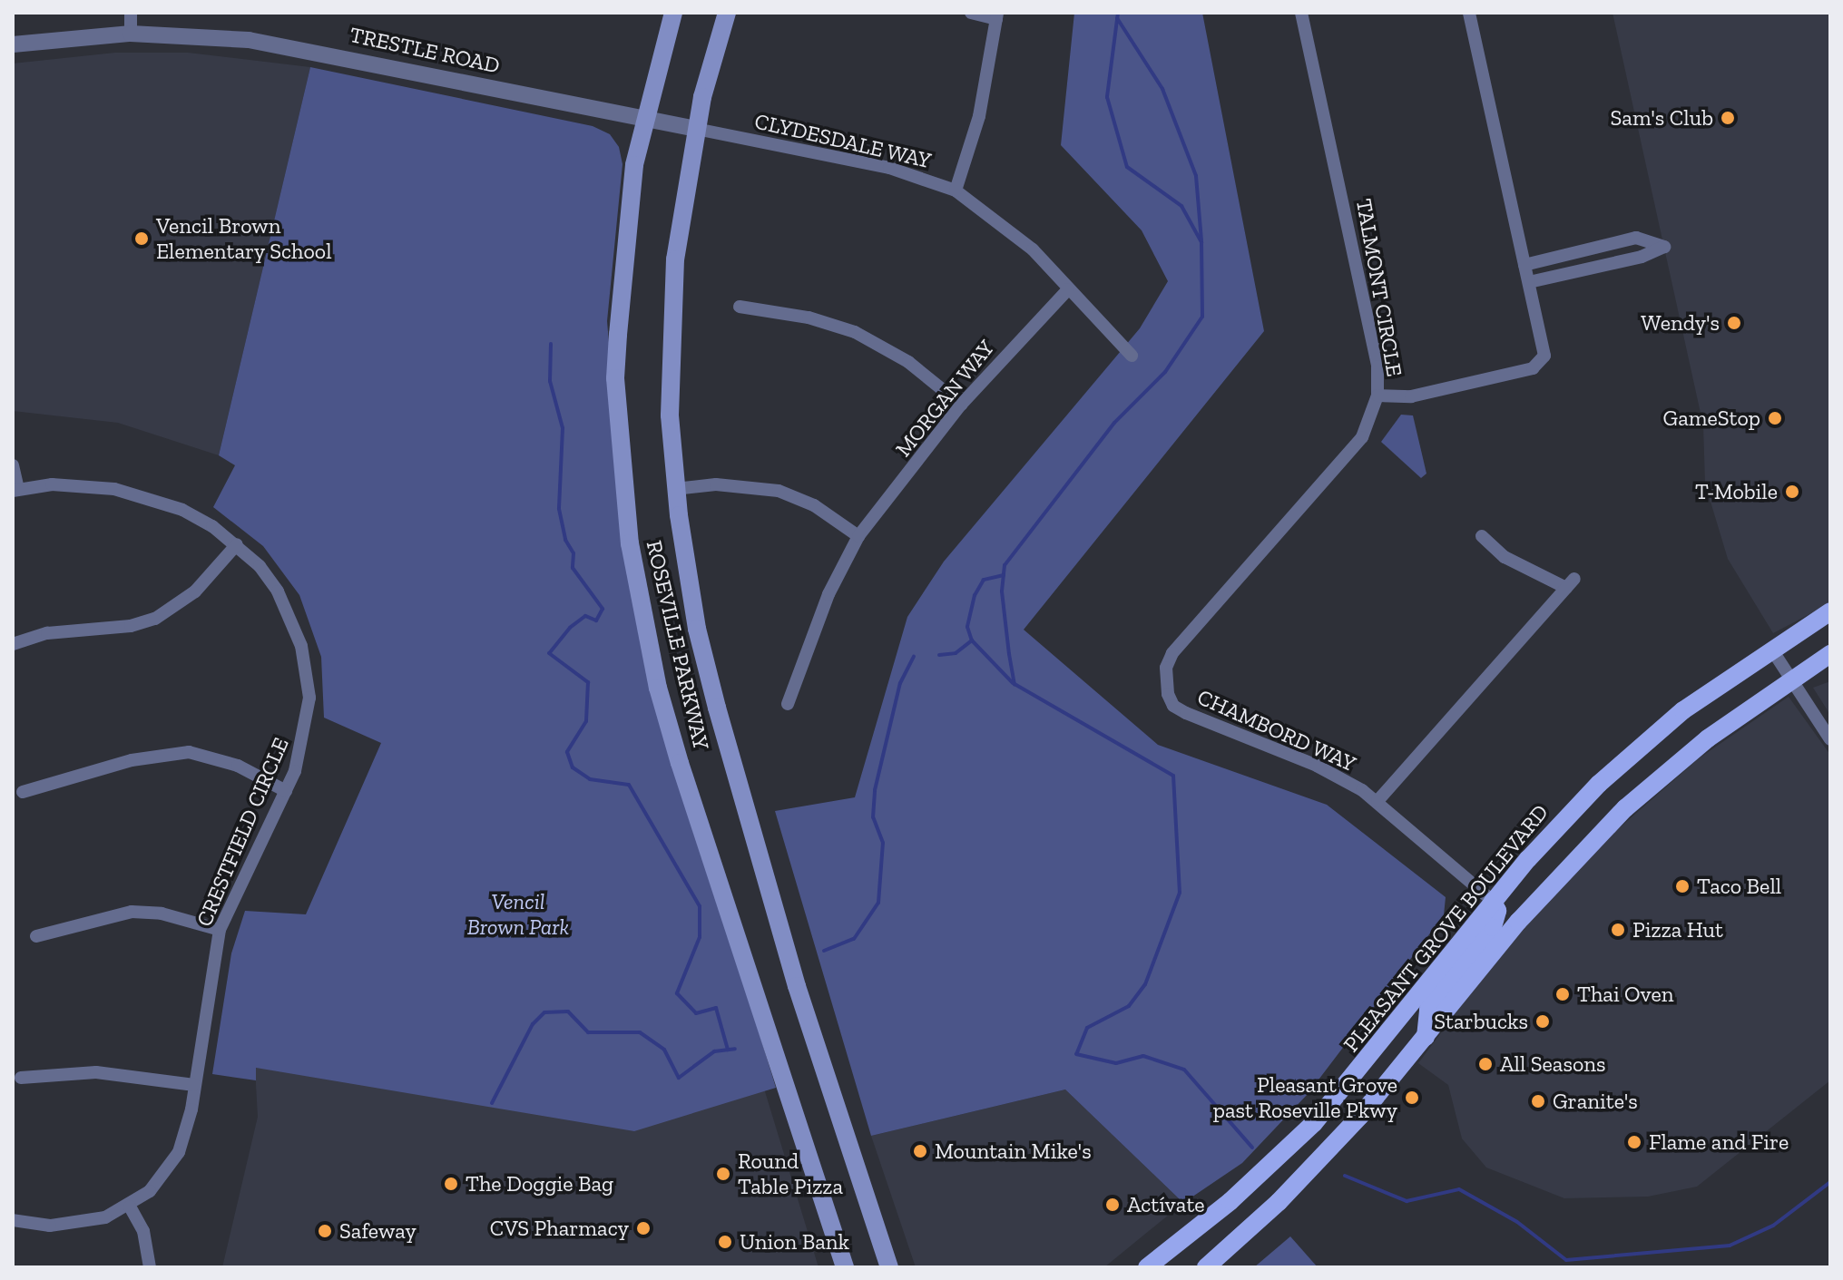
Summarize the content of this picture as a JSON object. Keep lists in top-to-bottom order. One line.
{"streets":{"main road":["ROSEVILLE PARKWAY","PLEASANT GROVE BOULEVARD"],"street":["TRESTLE ROAD","CLYDESDALE WAY","TALMONT CIRCLE","MORGAN WAY","CHAMBORD WAY","CRESTFIELD CIRCLE"]},"crossings":[["TRESTLE ROAD","CLYDESDALE WAY"],["TRESTLE ROAD","ROSEVILLE PARKWAY"],["CLYDESDALE WAY","MORGAN WAY"],["CLYDESDALE WAY","ROSEVILLE PARKWAY"],["TALMONT CIRCLE","CHAMBORD WAY"],["CHAMBORD WAY","PLEASANT GROVE BOULEVARD"]],"parks":["Vencil Brown Park"],"places":["Sam's Club","Vencil Brown Elementary School","Wendy's","GameStop","T-Mobile","Taco Bell","Pizza Hut","Thai Oven","Starbucks","All Seasons","Pleasant Grove past Roseville Pkwy","Granite's","Flame and Fire","Mountain Mike's","Round Table Pizza","The Doggie Bag","Actívate","CVS Pharmacy","Safeway","Union Bank"]}
